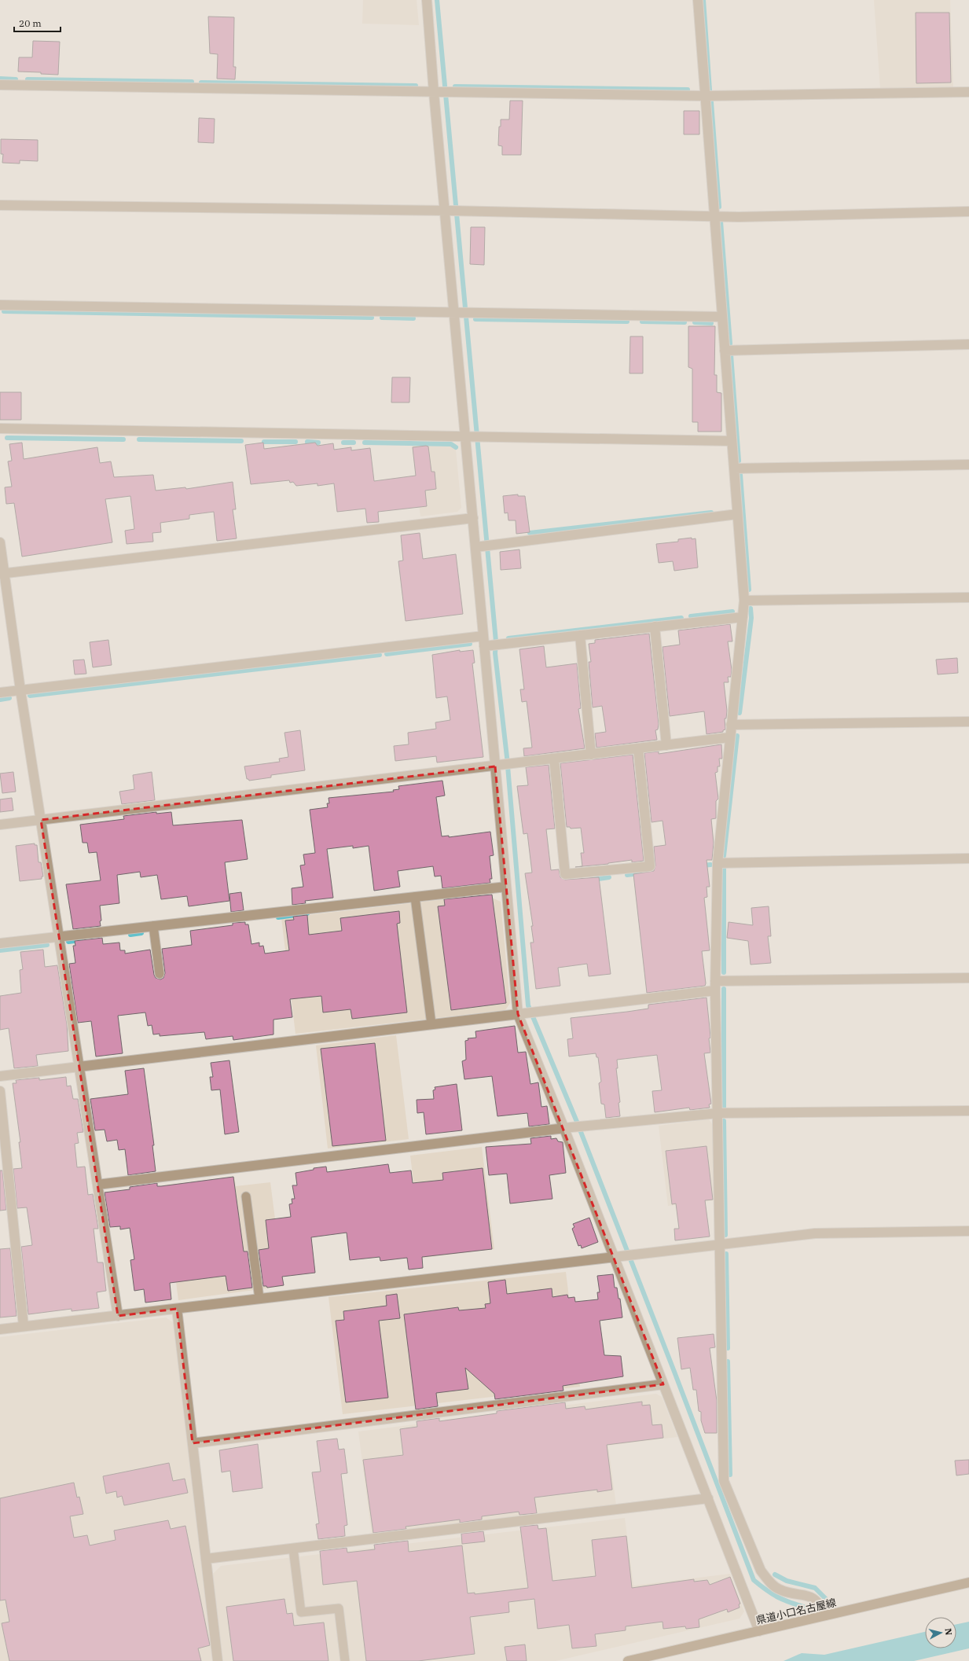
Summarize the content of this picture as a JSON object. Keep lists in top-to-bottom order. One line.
{"streets":{"main road":["県道小口名古屋線"]},"scale_bar":"20 m","north":"right"}
